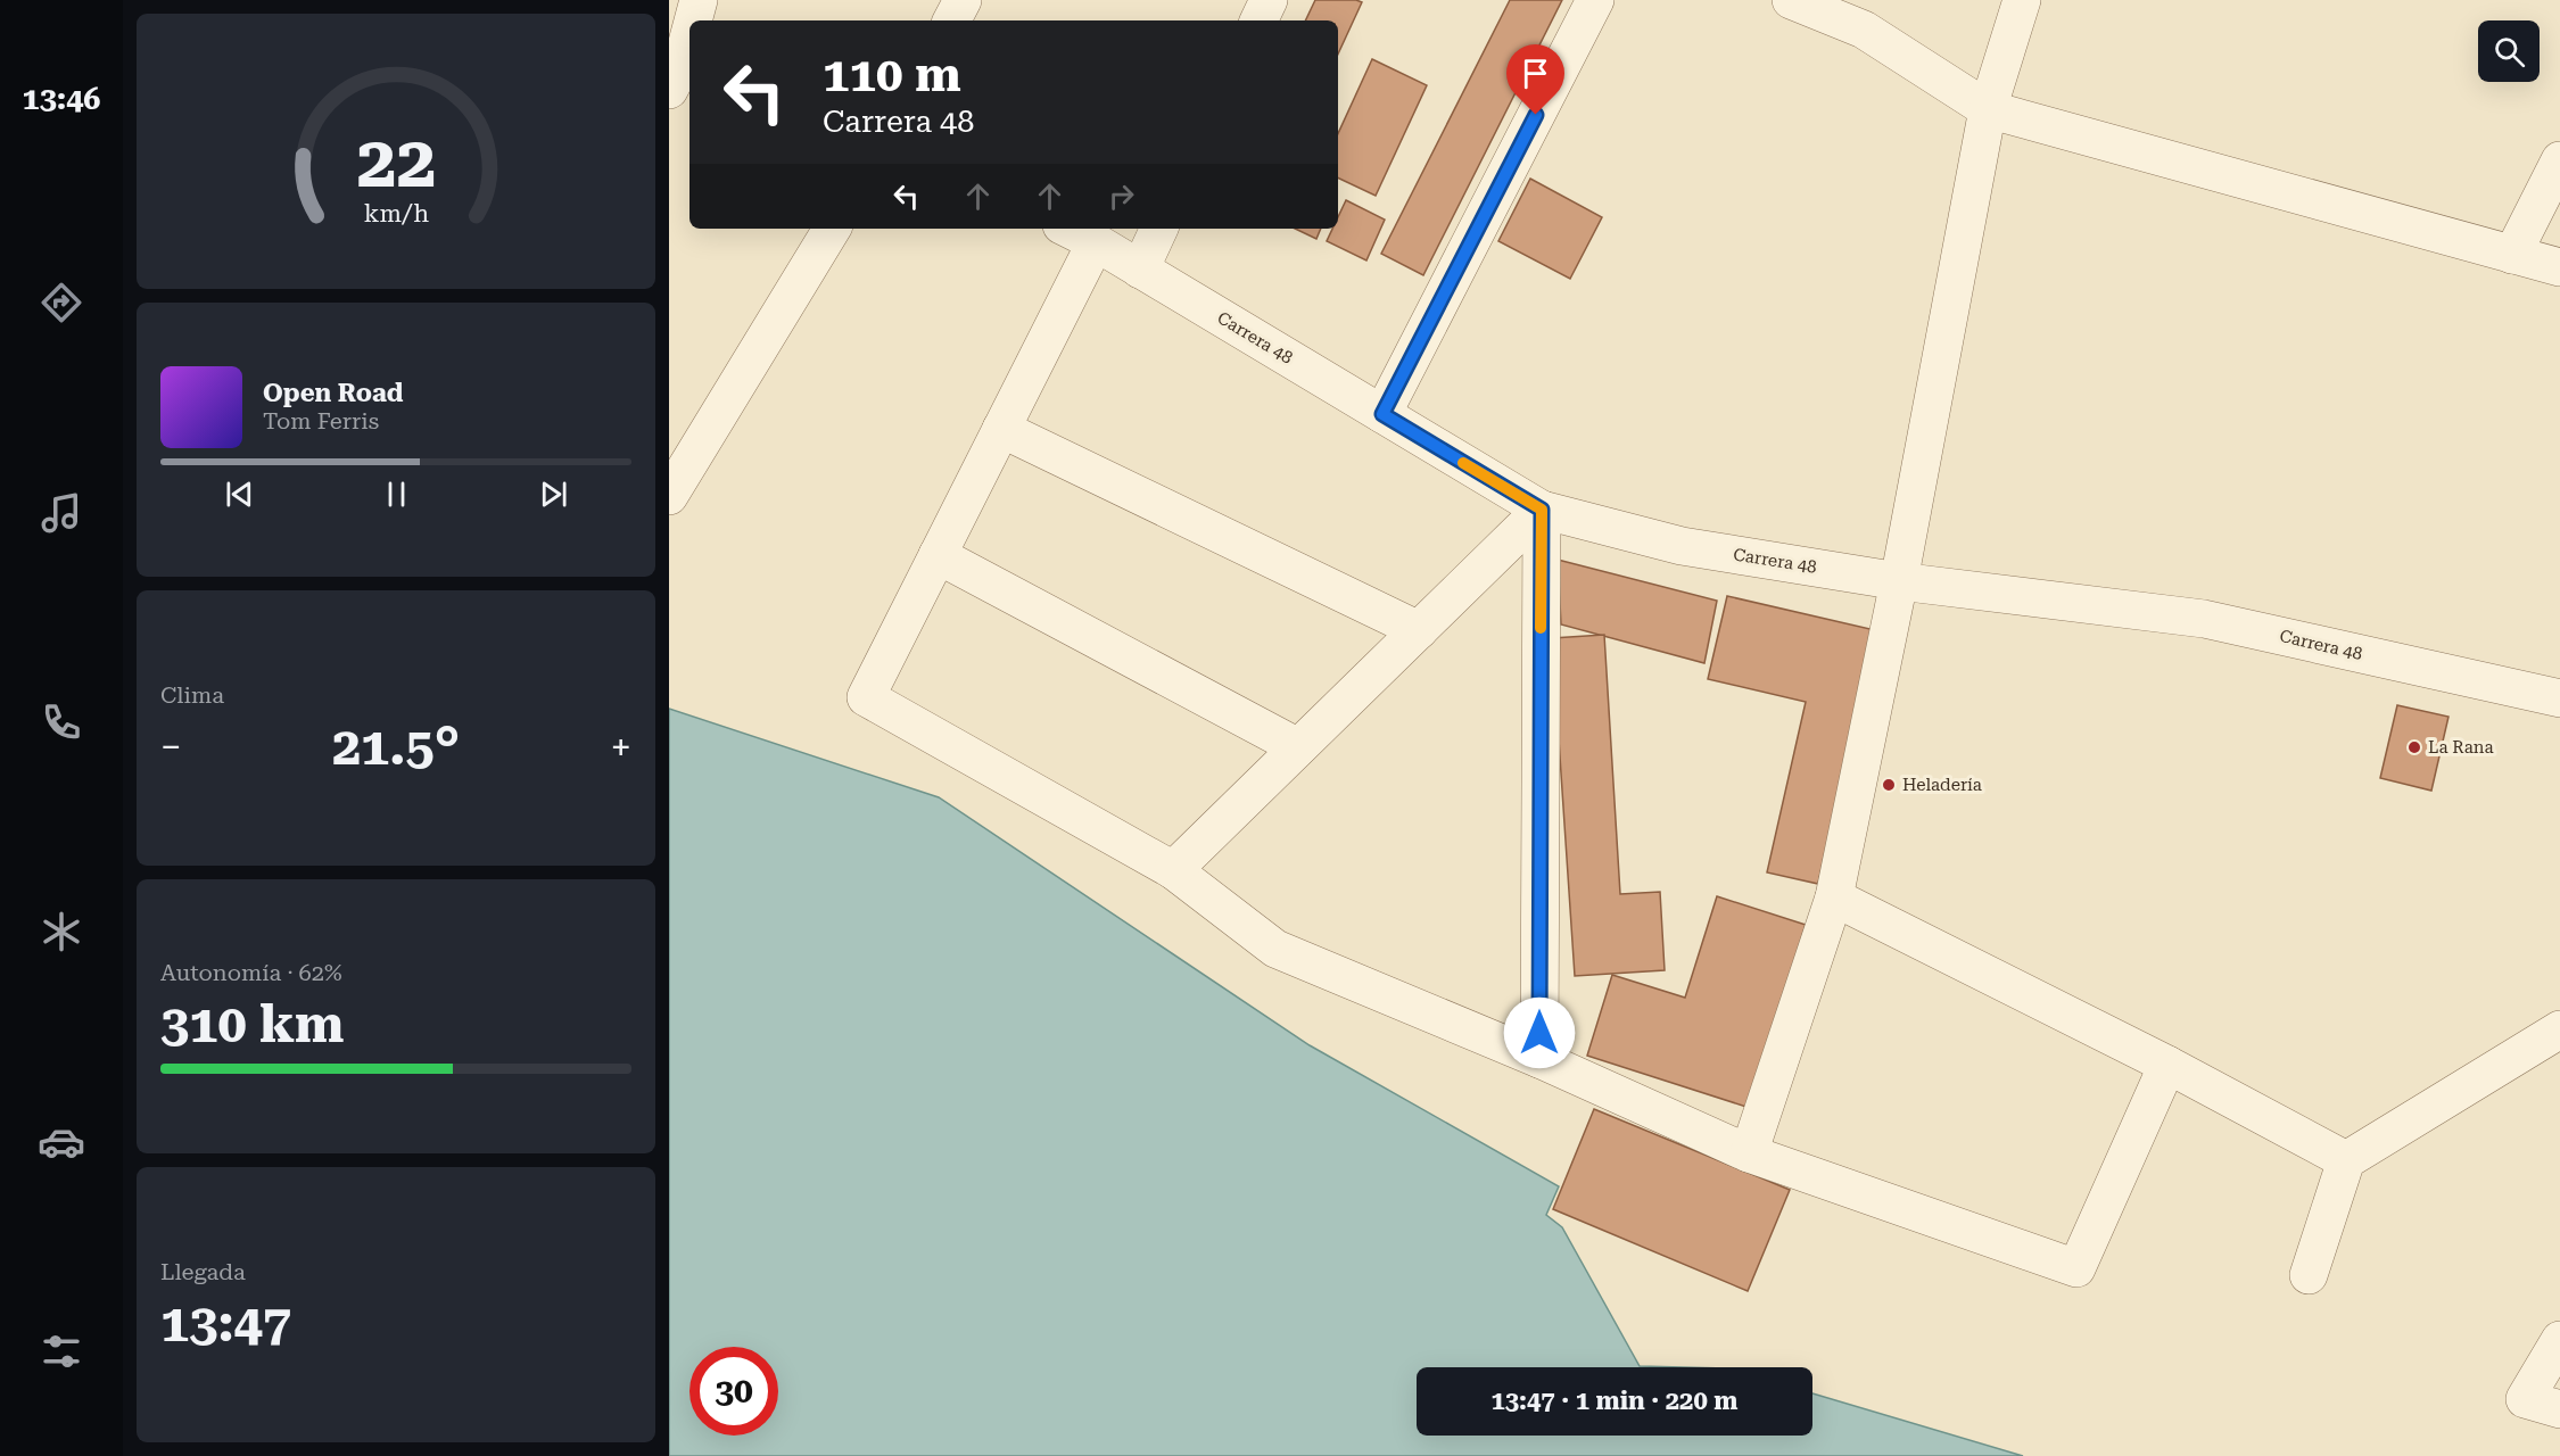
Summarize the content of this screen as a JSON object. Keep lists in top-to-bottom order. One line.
{"streets":{"street":["Carrera 48"]},"places":["La Rana","Heladería"],"page":{"tabs":"13:46","turn":["110 m","Carrera 48"],"song":["Open Road","Tom Ferris"],"tile":["Clima",["Autonomía · 62%","310 km"],["Llegada","13:47"]],"heat":["−","21.5°","+"],"limit":"30","trip":"13:47 · 1 min · 220 m","gauge":["22","km/h"]}}
